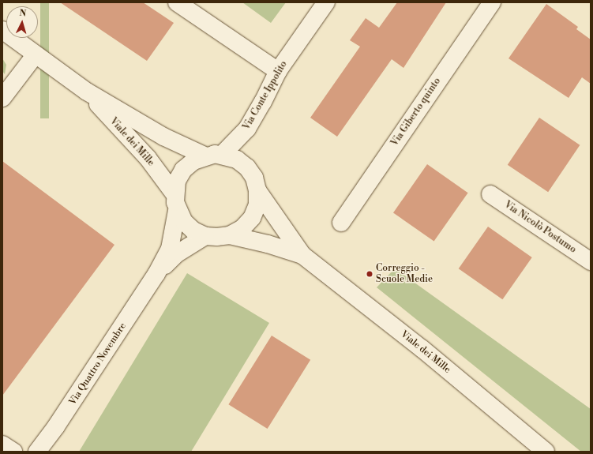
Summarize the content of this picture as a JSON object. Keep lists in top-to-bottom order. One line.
{"streets":{"main road":["Via Conte Ippolito","Via Giberto quinto","Viale dei Mille","Via Nicolò Postumo","Via Quattro Novembre"]},"crossings":[["Via Conte Ippolito","Viale dei Mille"],["Via Conte Ippolito","Via Quattro Novembre"],["Viale dei Mille","Via Quattro Novembre"]],"places":["Correggio - Scuole Medie"],"north":"top"}
